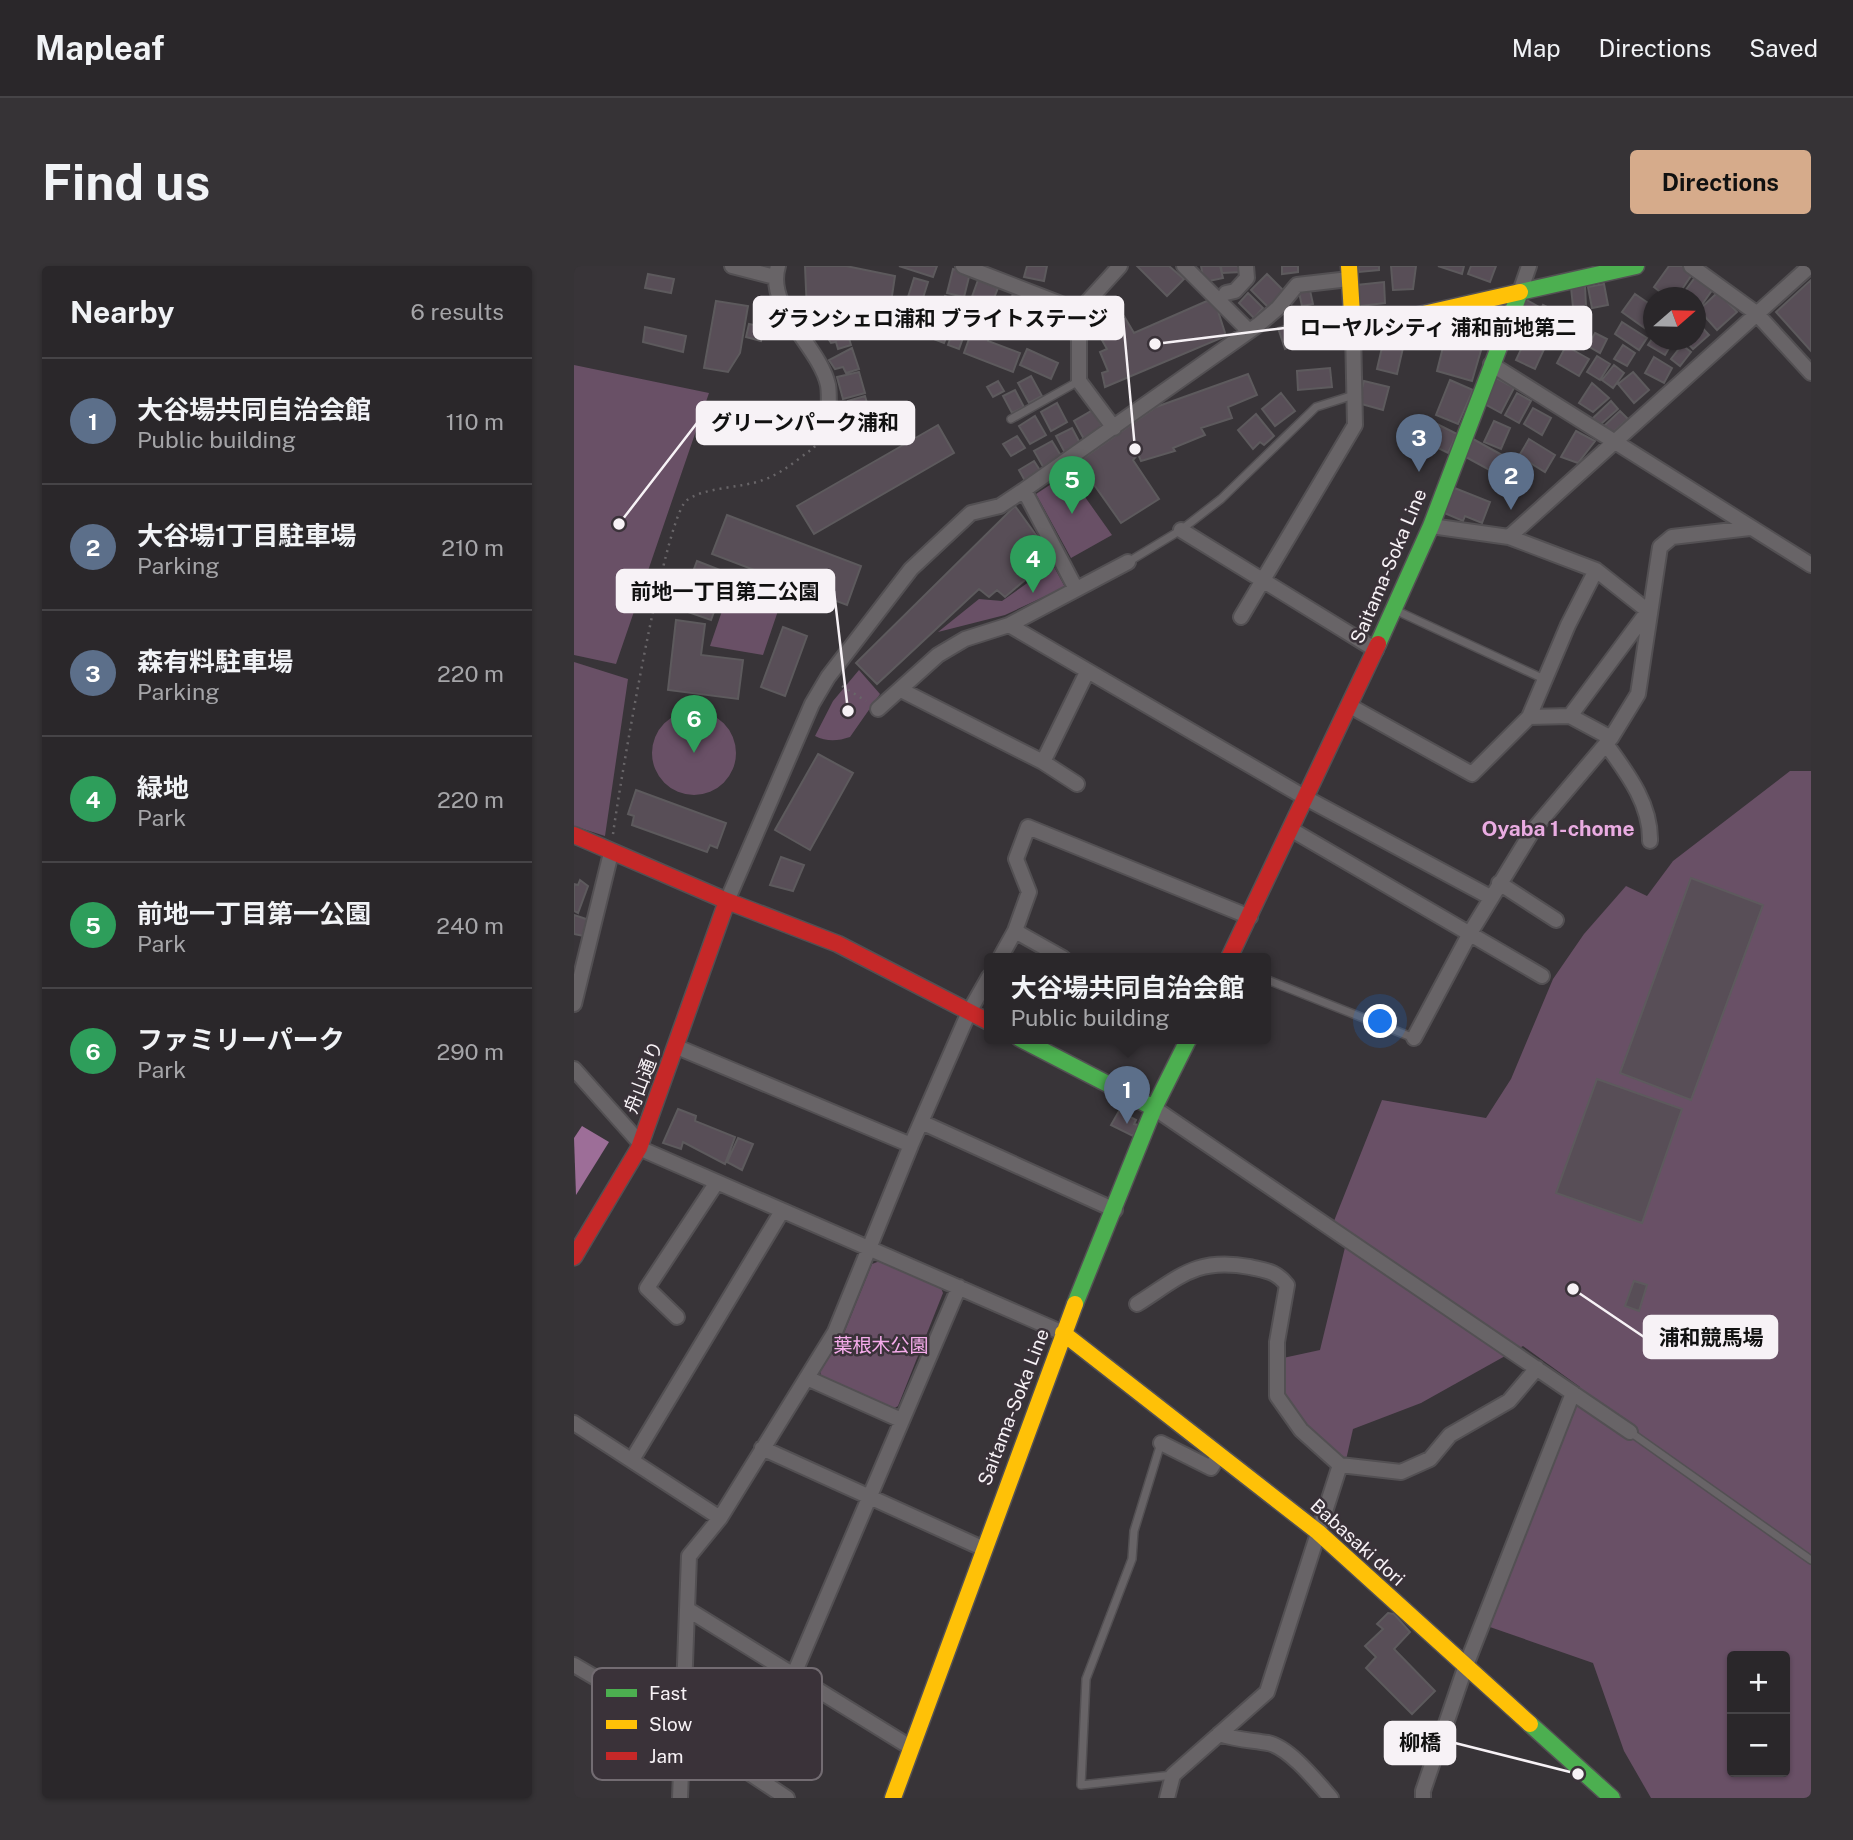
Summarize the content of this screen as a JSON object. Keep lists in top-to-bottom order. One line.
{"streets":{"street":["Saitama-Soka Line","舟山通り","Babasaki dori"]},"crossings":[["Saitama-Soka Line","Babasaki dori"]],"districts":["Oyaba 1-chome"],"parks":["葉根木公園"],"places":["ローヤルシティ 浦和前地第二","グランシェロ浦和 ブライトステージ","グリーンパーク浦和","前地一丁目第二公園","浦和競馬場","柳橋"],"legend":["Fast","Slow","Jam"],"north":"right","page":{"header":"Mapleaf","nav":["Map","Directions","Saved"],"buttons":"Directions","title":"Find us","heading":["Nearby","6 results"],"list":[{"mark":"1","name":"大谷場共同自治会館","note":"Public building","value":"110 m"},{"mark":"2","name":"大谷場1丁目駐車場","note":"Parking","value":"210 m"},{"mark":"3","name":"森有料駐車場","note":"Parking","value":"220 m"},{"mark":"4","name":"緑地","note":"Park","value":"220 m"},{"mark":"5","name":"前地一丁目第一公園","note":"Park","value":"240 m"},{"mark":"6","name":"ファミリーパーク","note":"Park","value":"290 m"}],"pins":["3","2","5","4","6","1"],"popup":["大谷場共同自治会館","Public building"],"map_buttons":["+","−"]}}
